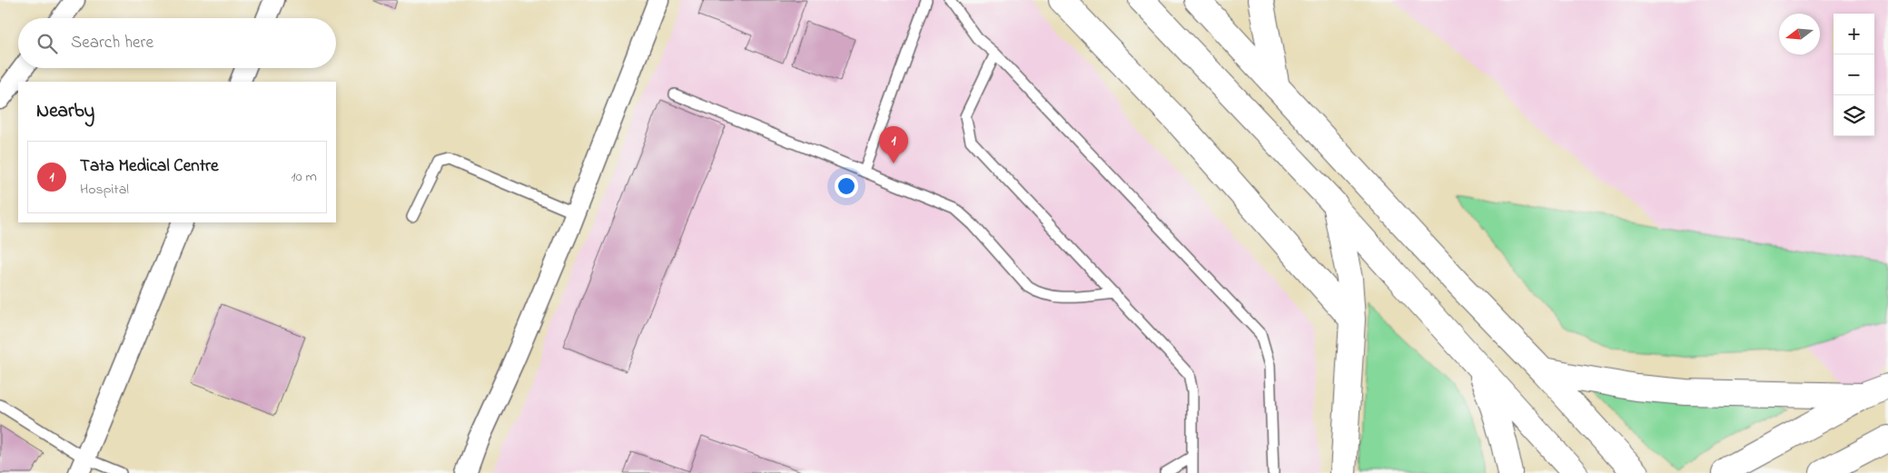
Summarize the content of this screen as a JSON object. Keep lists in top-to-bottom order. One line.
{"north":"left","page":{"map_buttons":["+","−"],"search":"Search here","heading":"Nearby","pins":"1","list":[{"mark":"1","name":"Tata Medical Centre","note":"Hospital","value":"10 m"}]}}
